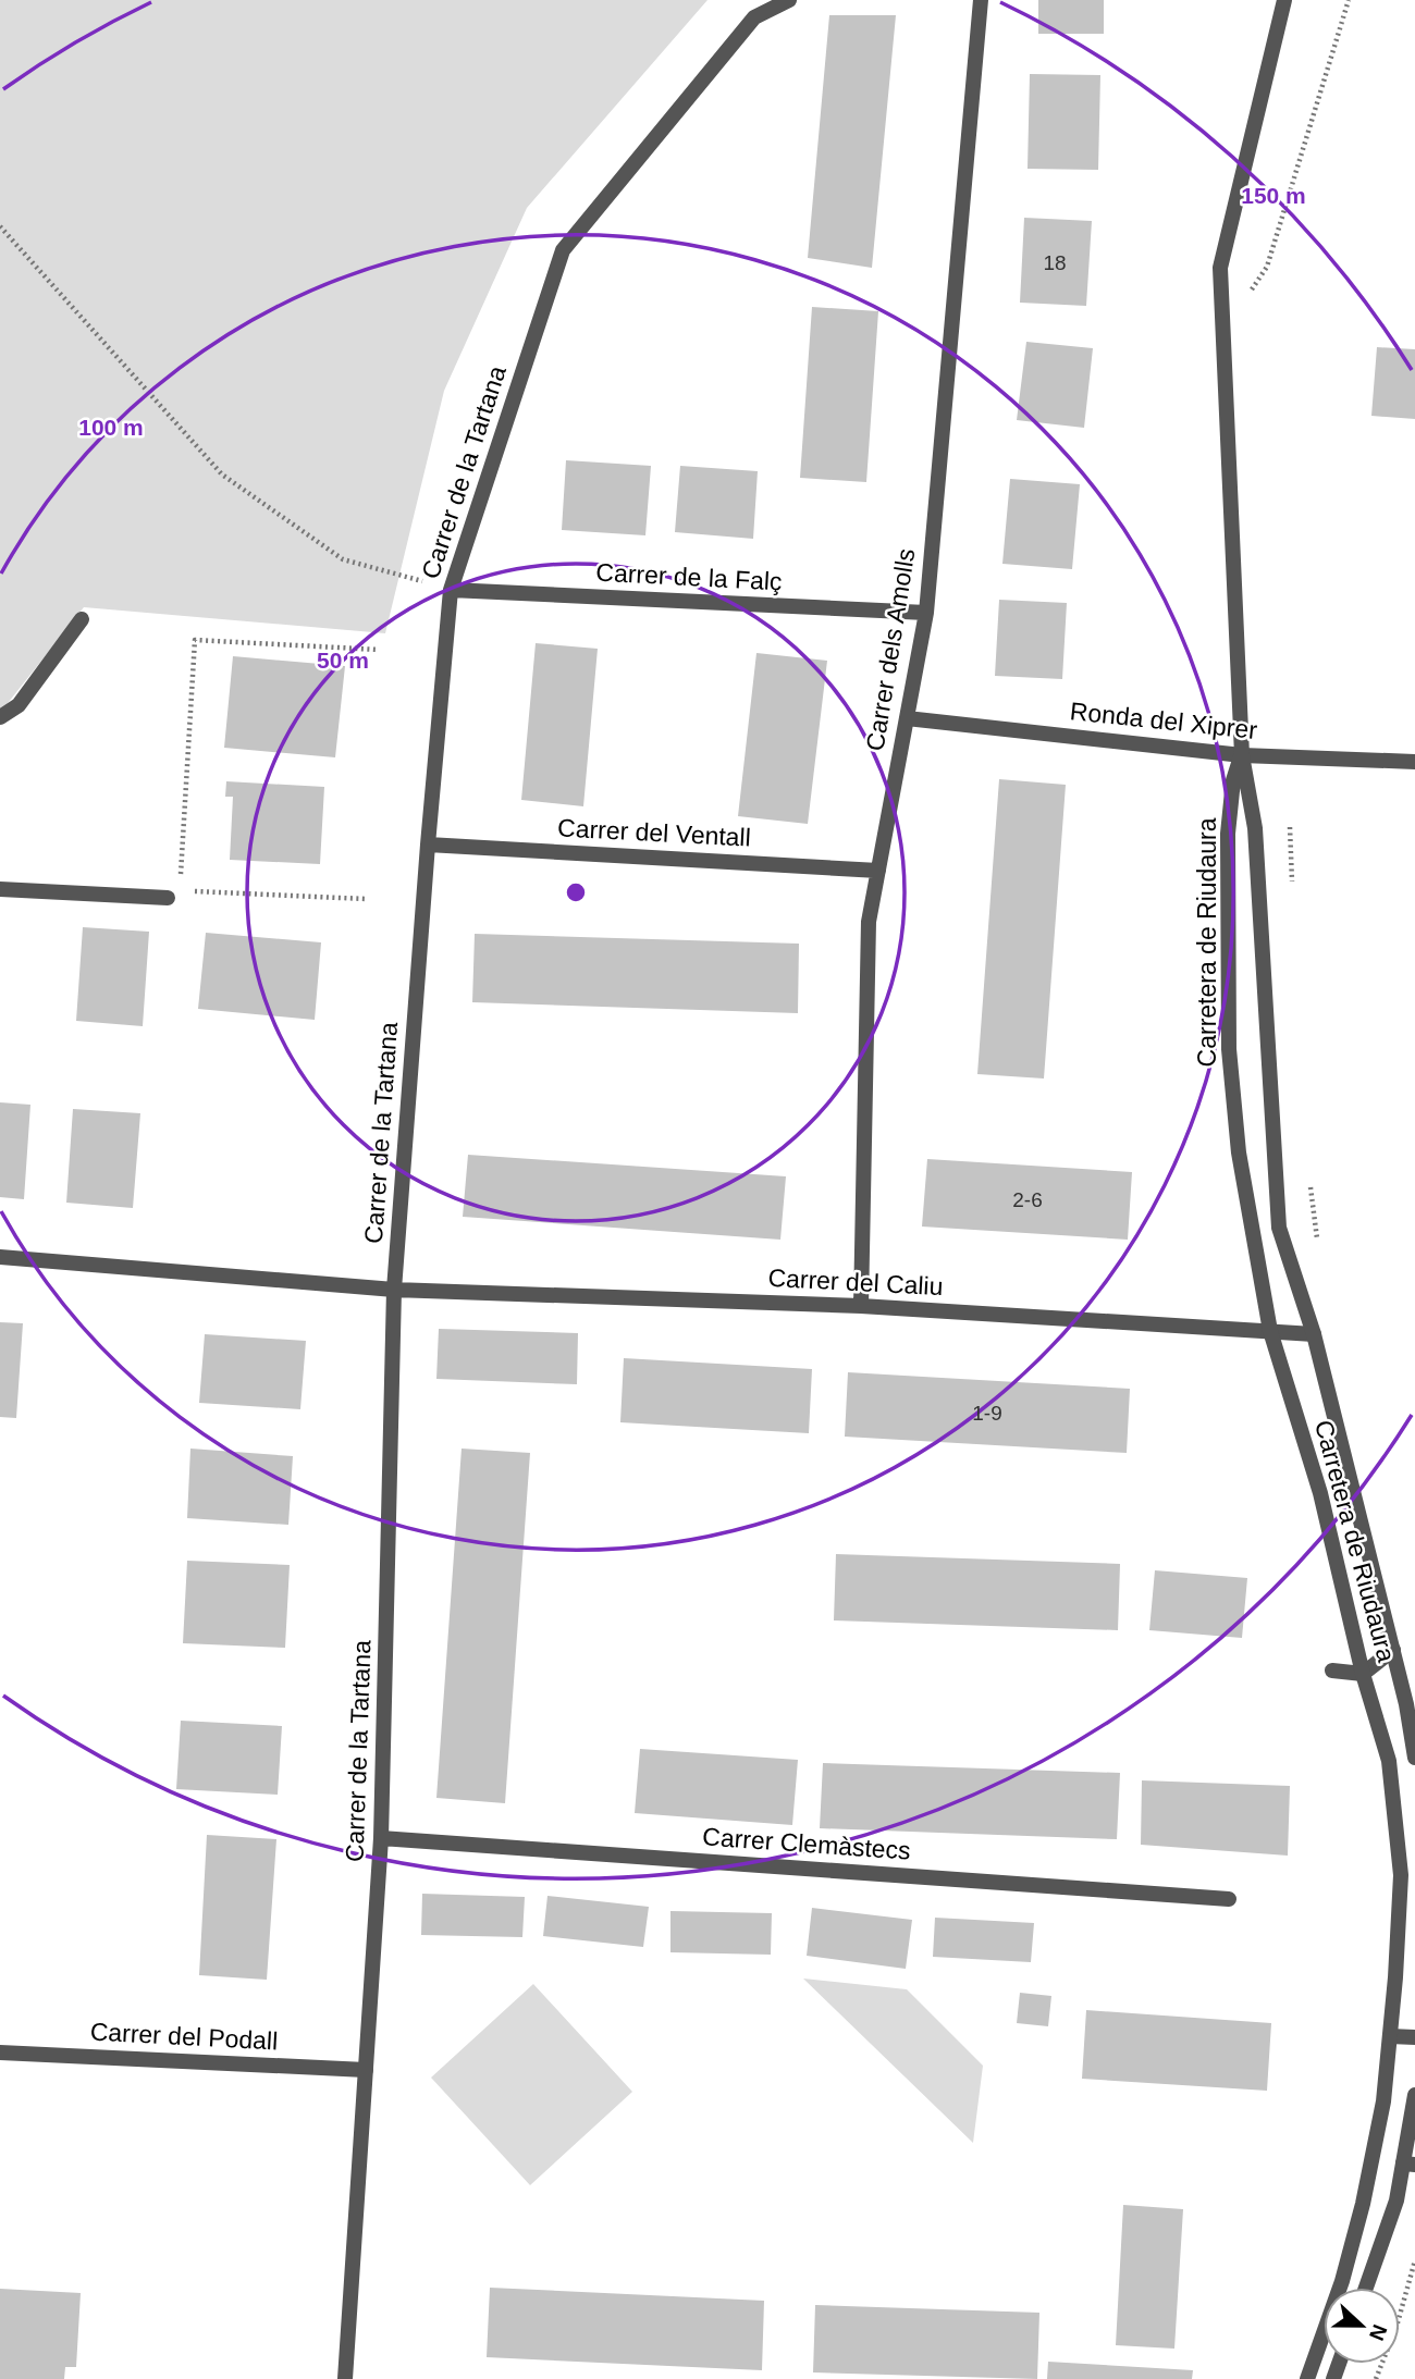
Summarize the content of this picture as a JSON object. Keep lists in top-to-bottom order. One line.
{"streets":{"street":["Carrer de la Tartana","Carrer de la Falç","Carrer dels Amolls","Ronda del Xiprer","Carrer del Ventall","Carretera de Riudaura","Carrer del Caliu","Carrer Clemàstecs","Carrer del Podall"]},"crossings":[["Carrer de la Tartana","Carrer de la Falç"],["Carrer de la Tartana","Carrer del Ventall"],["Carrer de la Tartana","Carrer del Caliu"],["Carrer de la Tartana","Carrer Clemàstecs"],["Carrer de la Tartana","Carrer del Podall"],["Carrer de la Falç","Carrer dels Amolls"],["Carrer dels Amolls","Ronda del Xiprer"],["Carrer dels Amolls","Carrer del Ventall"],["Carrer dels Amolls","Carrer del Caliu"],["Ronda del Xiprer","Carretera de Riudaura"],["Carretera de Riudaura","Carrer del Caliu"]],"house_numbers":["18","2-6","1-9"],"north":"right","rings":["150 m","100 m","50 m"]}
